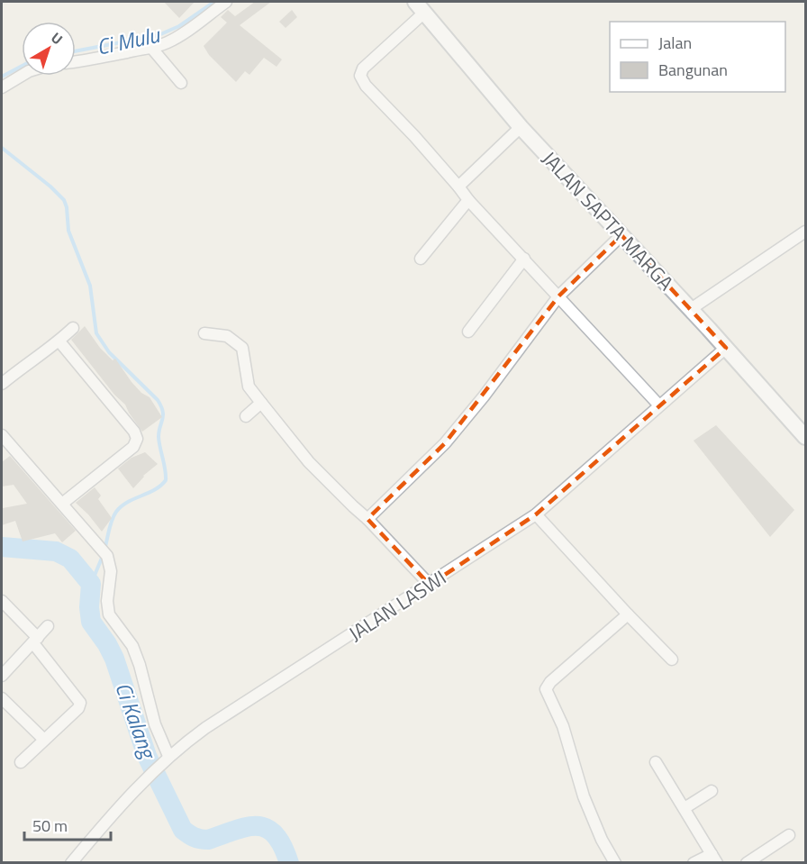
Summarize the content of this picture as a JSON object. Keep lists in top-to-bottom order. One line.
{"streets":{"main road":["JALAN SAPTA MARGA"],"street":["JALAN LASWI"]},"crossings":[["JALAN SAPTA MARGA","JALAN LASWI"]],"water":["Ci Mulu","Ci Kalang"],"legend":["Jalan","Bangunan"],"scale_bar":"50 m","north":"top right"}
